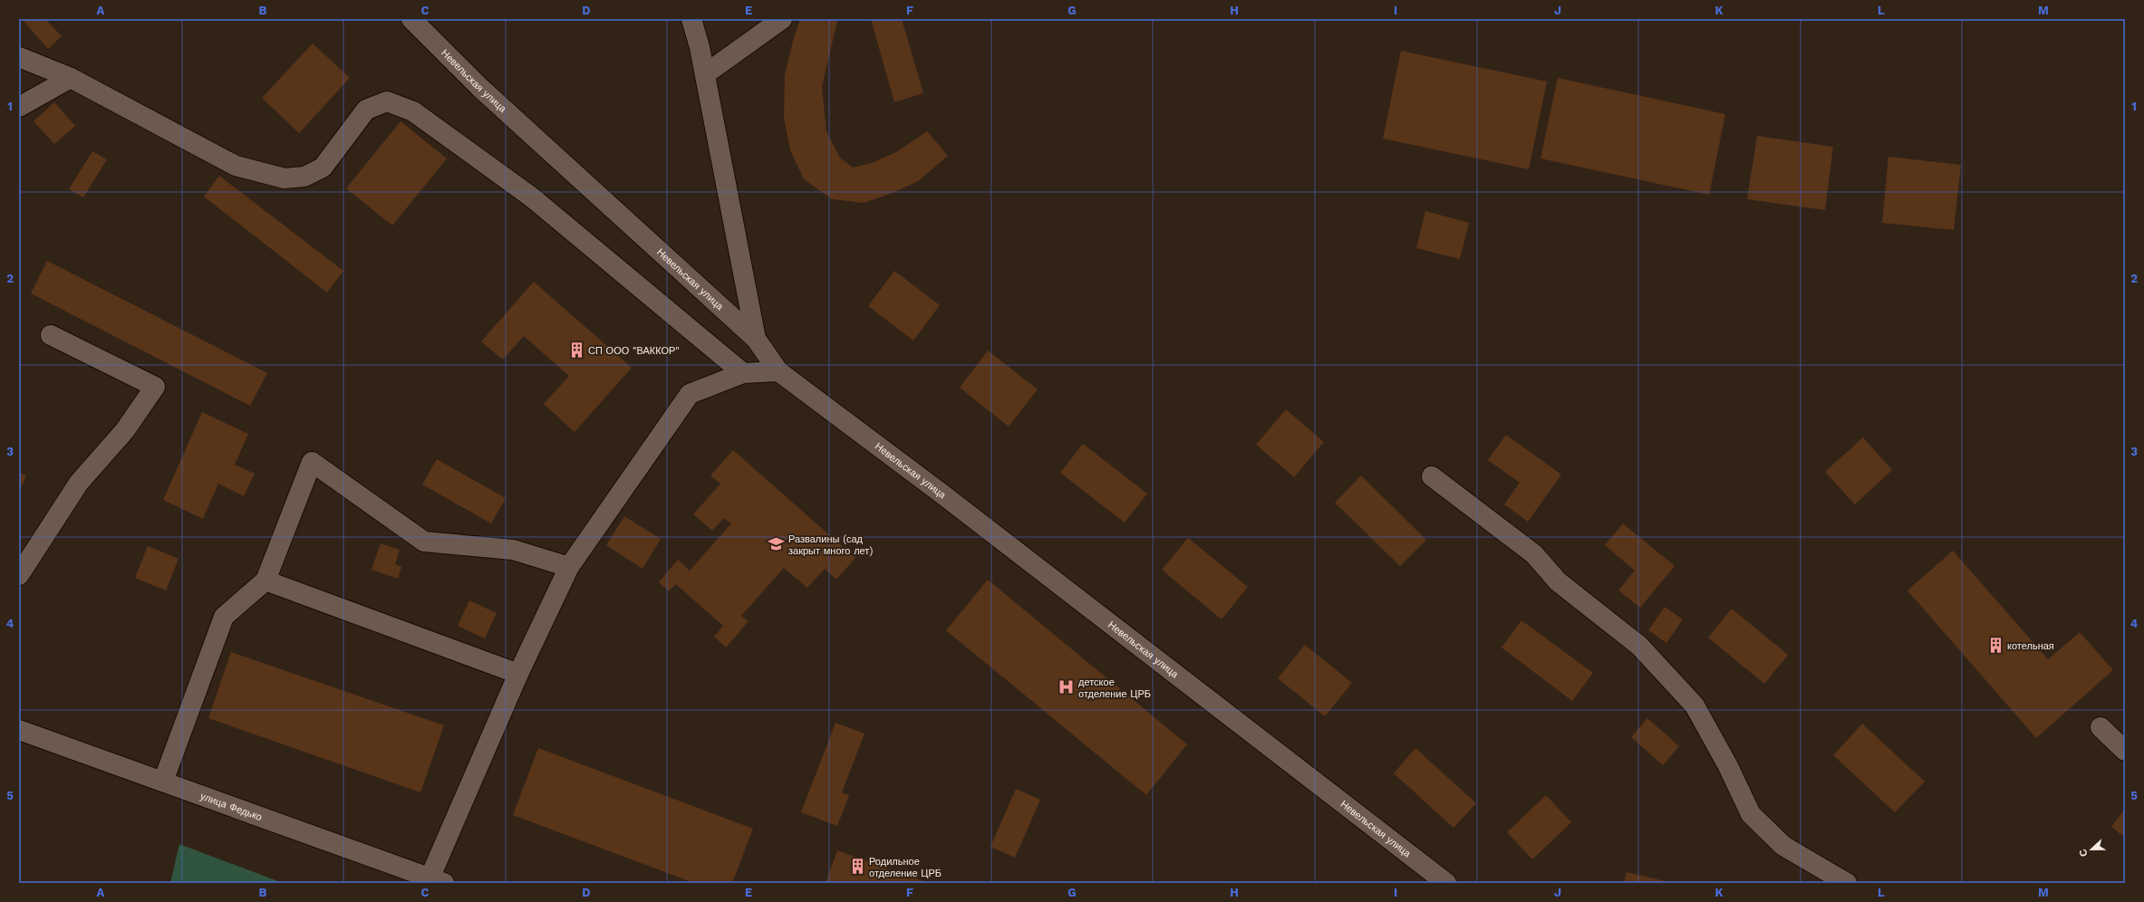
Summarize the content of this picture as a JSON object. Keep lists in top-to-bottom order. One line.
{"streets":{"street":["Невельская улица","улица Федько"]},"places":{"building":["СП ООО \"ВАККОР\"","котельная","Родильное отделение ЦРБ"],"school or university":["Развалины (сад закрыт много лет)"],"hospital":["детское отделение ЦРБ"]},"north":"left","grid":{"columns":["A","B","C","D","E","F","G","H","I","J","K","L","M"],"rows":["1","2","3","4","5"]}}
